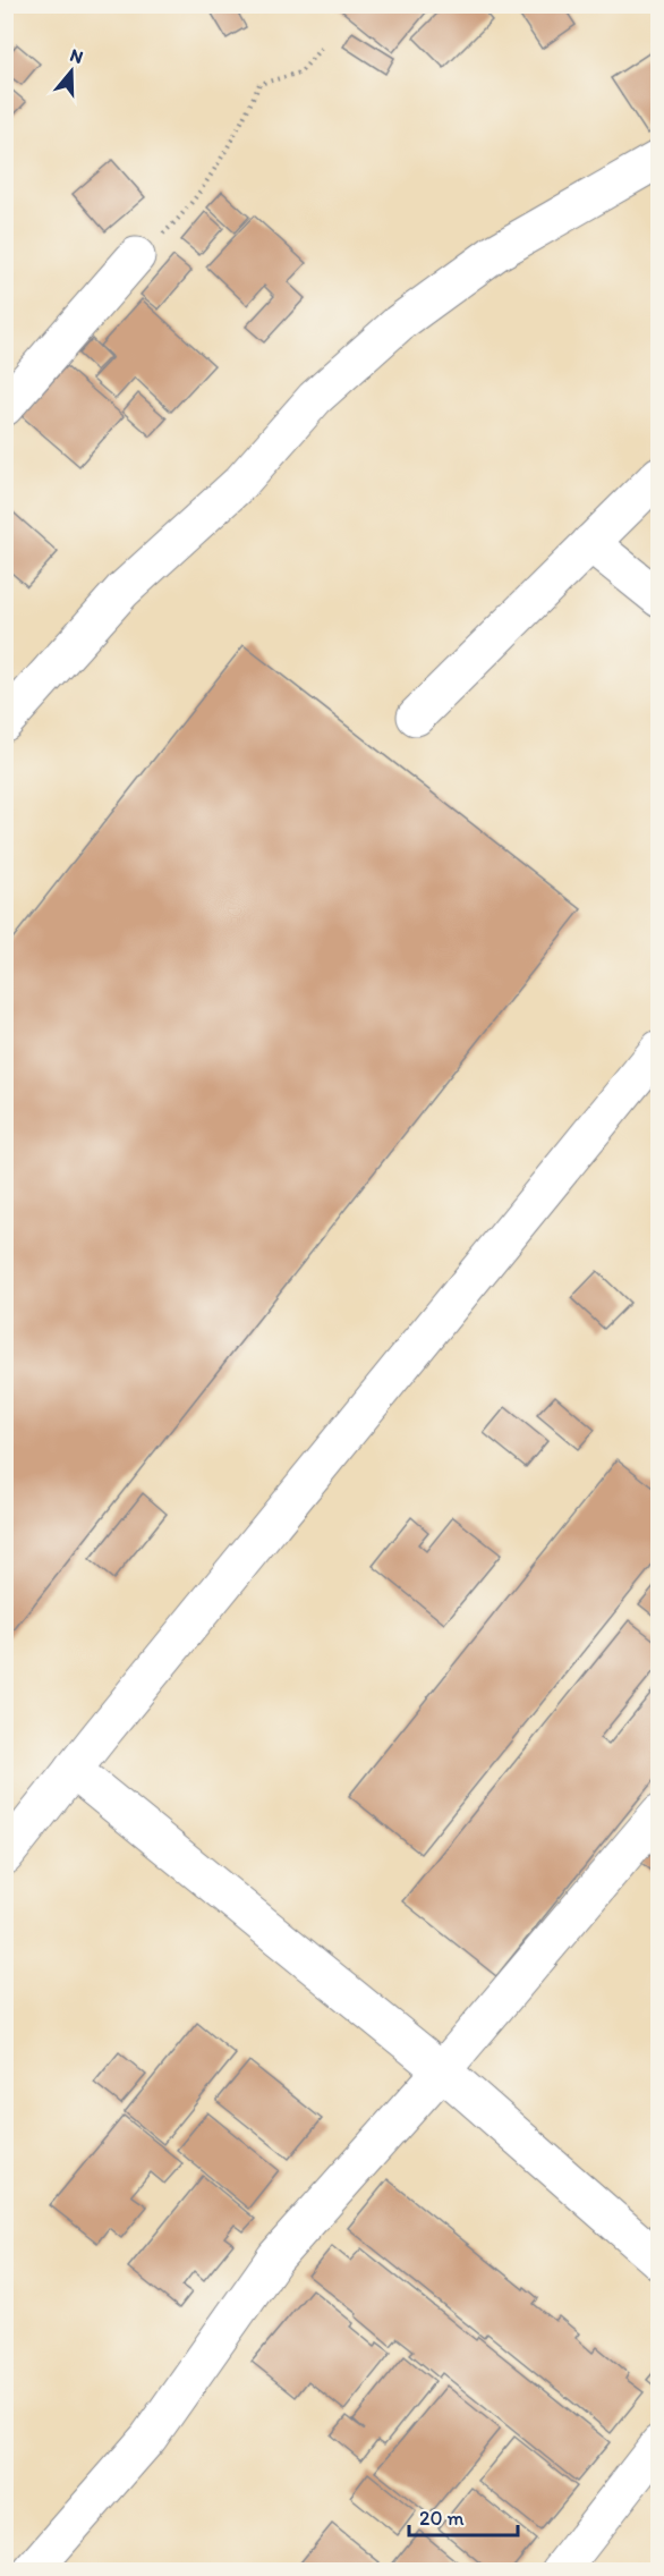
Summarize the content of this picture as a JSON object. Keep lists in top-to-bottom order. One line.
{"scale_bar":"20 m","north":"top"}
